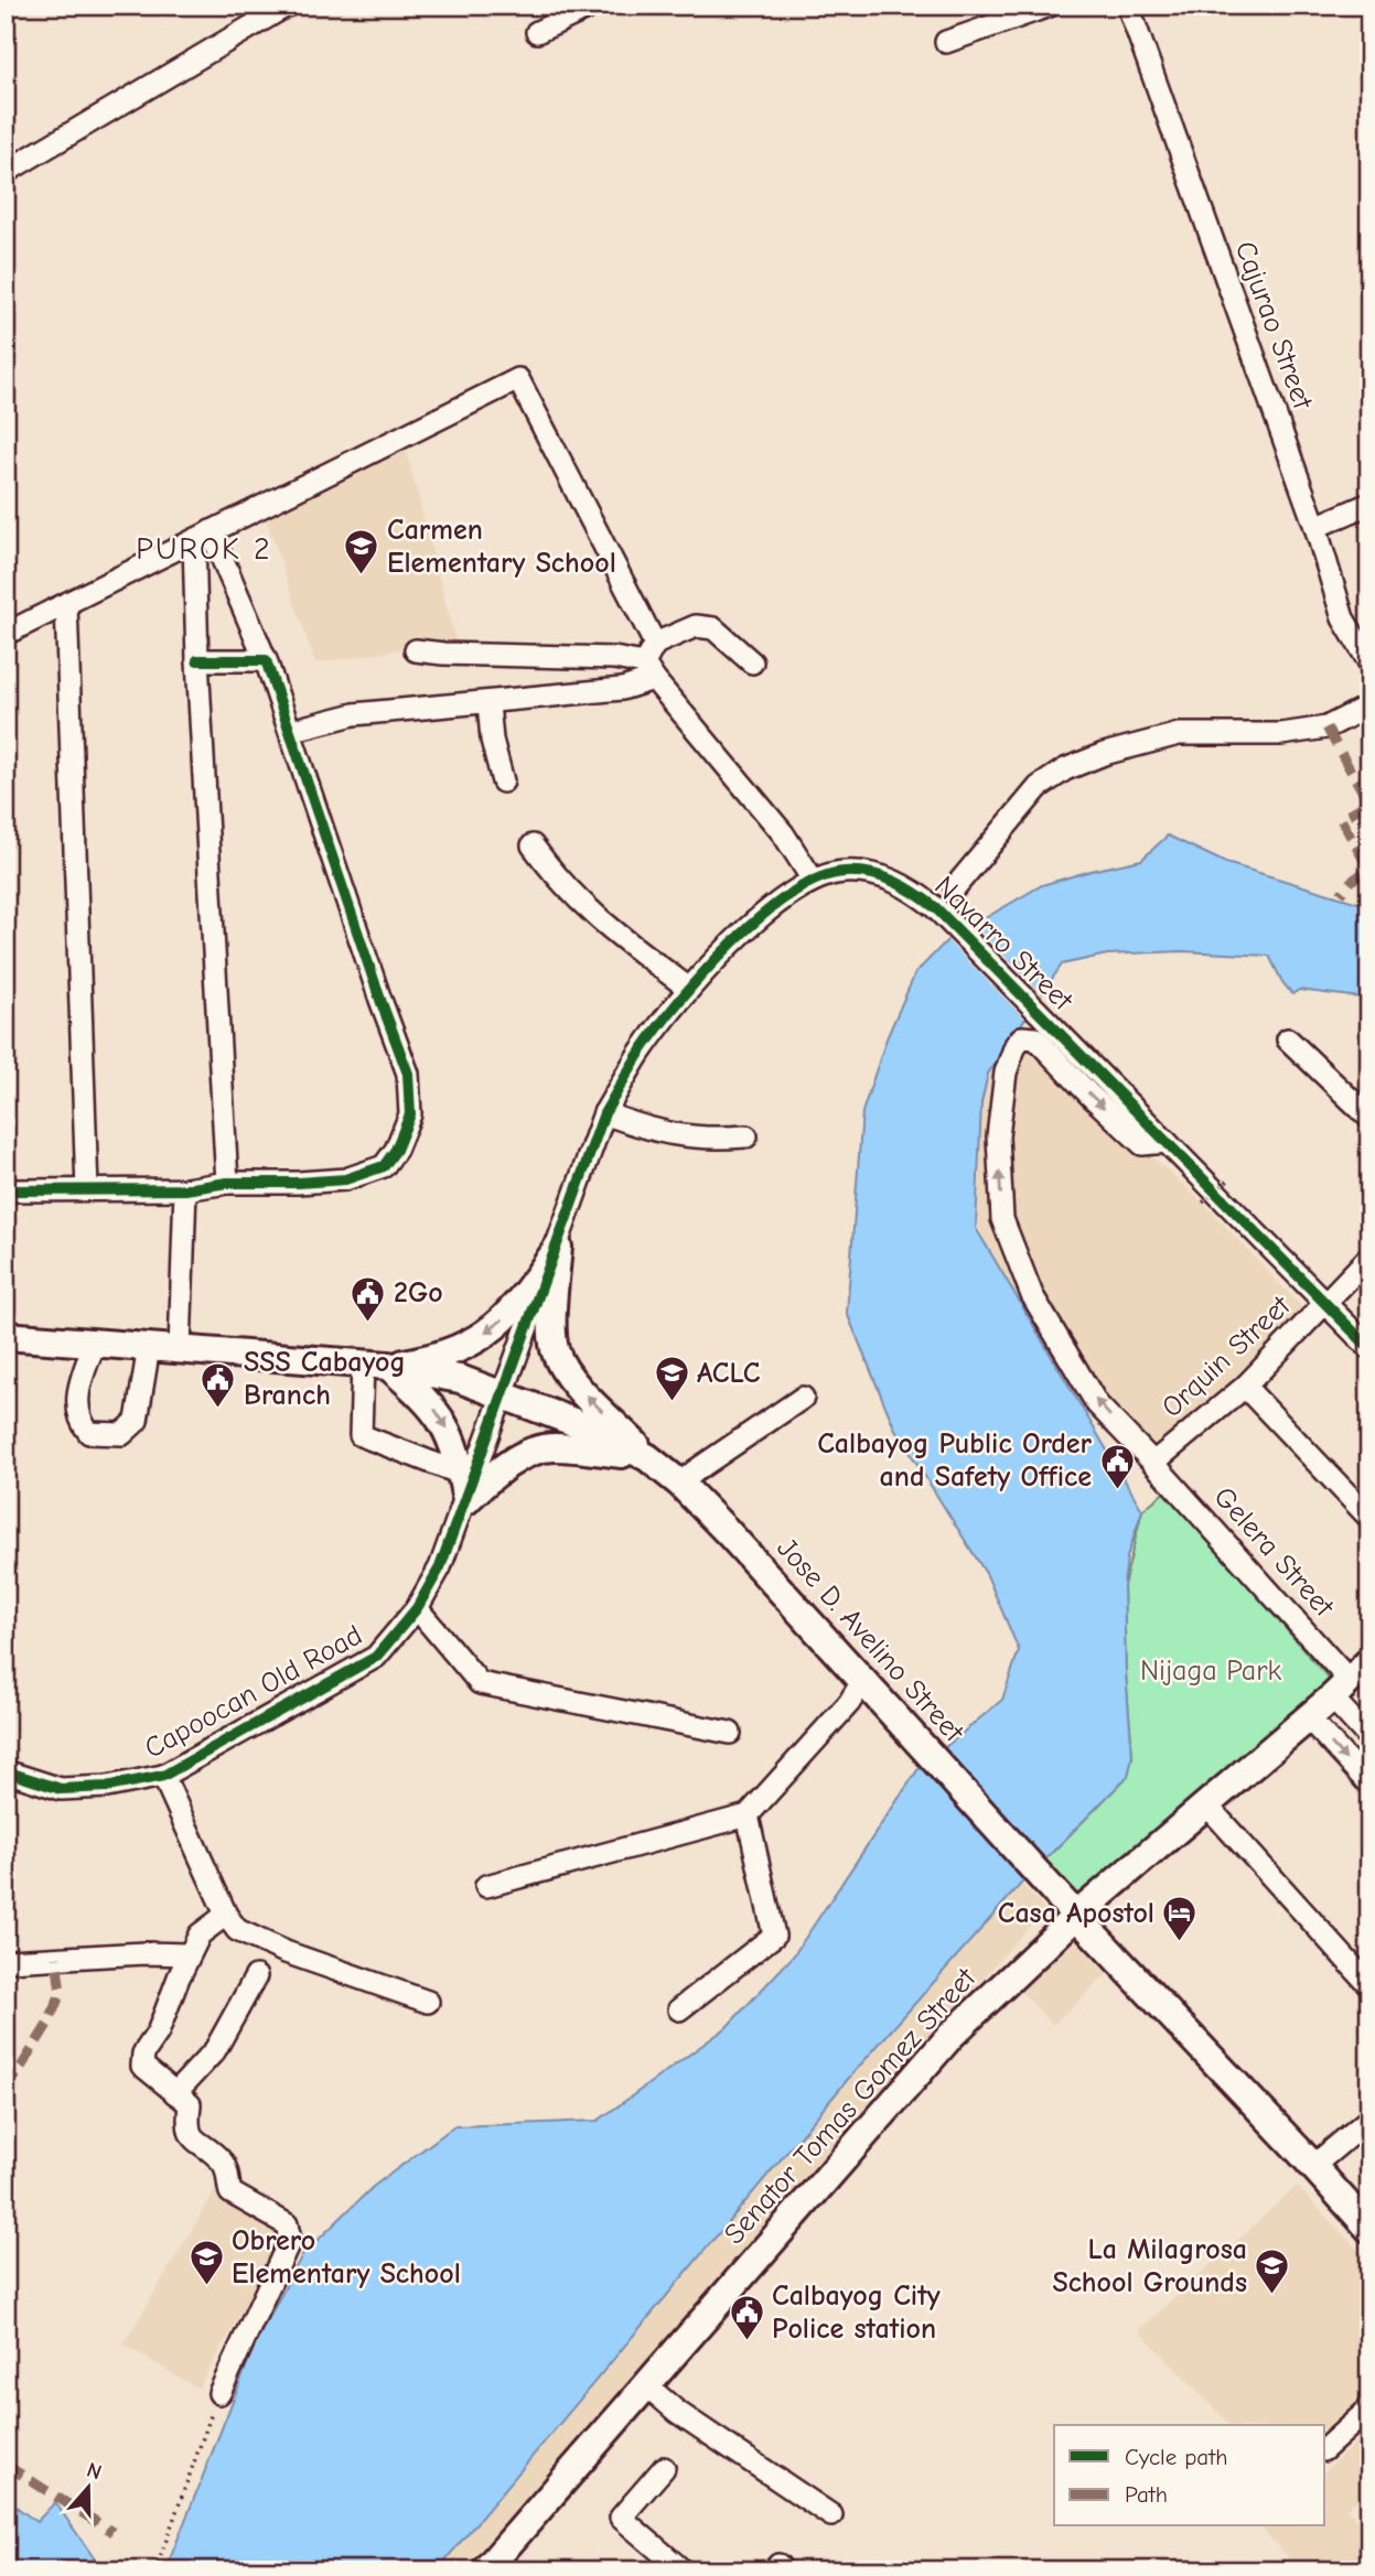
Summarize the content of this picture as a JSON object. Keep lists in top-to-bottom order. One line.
{"streets":{"main road":["Jose D. Avelino Street","Senator Tomas Gomez Street"],"street":["Cajurao Street","Navarro Street","Orquin Street","Gelera Street","Capoocan Old Road"]},"crossings":[["Navarro Street","Orquin Street"],["Navarro Street","Gelera Street"],["Navarro Street","Jose D. Avelino Street"],["Navarro Street","Capoocan Old Road"],["Orquin Street","Gelera Street"],["Gelera Street","Senator Tomas Gomez Street"],["Jose D. Avelino Street","Capoocan Old Road"],["Jose D. Avelino Street","Senator Tomas Gomez Street"]],"districts":["PUROK 2"],"parks":["Nijaga Park"],"places":{"school or university":["Carmen Elementary School","ACLC","Obrero Elementary School","La Milagrosa School Grounds"],"public building":["2Go","SSS Cabayog Branch","Calbayog Public Order and Safety Office","Calbayog City Police station"],"hotel":["Casa Apostol"]},"legend":["Cycle path","Path"],"north":"top"}
